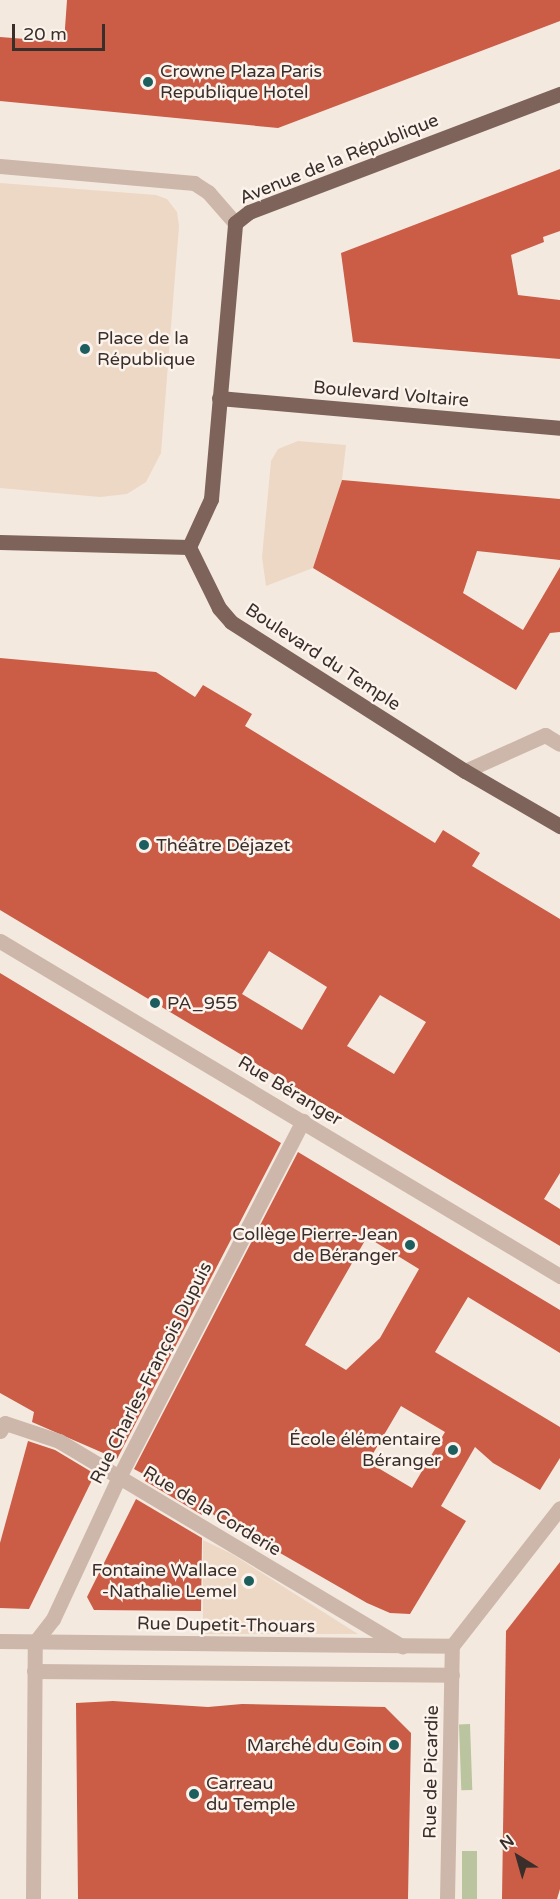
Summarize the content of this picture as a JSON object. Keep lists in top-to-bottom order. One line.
{"streets":{"main road":["Avenue de la République","Boulevard Voltaire","Boulevard du Temple"],"street":["Rue Béranger","Rue Charles-François Dupuis","Rue de la Corderie","Rue Dupetit-Thouars","Rue de Picardie"]},"crossings":[["Avenue de la République","Boulevard Voltaire"],["Rue Béranger","Rue Charles-François Dupuis"],["Rue Charles-François Dupuis","Rue de la Corderie"],["Rue Charles-François Dupuis","Rue Dupetit-Thouars"],["Rue de la Corderie","Rue Dupetit-Thouars"],["Rue Dupetit-Thouars","Rue de Picardie"]],"places":["Crowne Plaza Paris Republique Hotel","Place de la République","Théâtre Déjazet","PA_955","Collège Pierre-Jean de Béranger","École élémentaire Béranger","Fontaine Wallace -Nathalie Lemel","Marché du Coin","Carreau du Temple"],"scale_bar":"20 m","north":"top left"}
